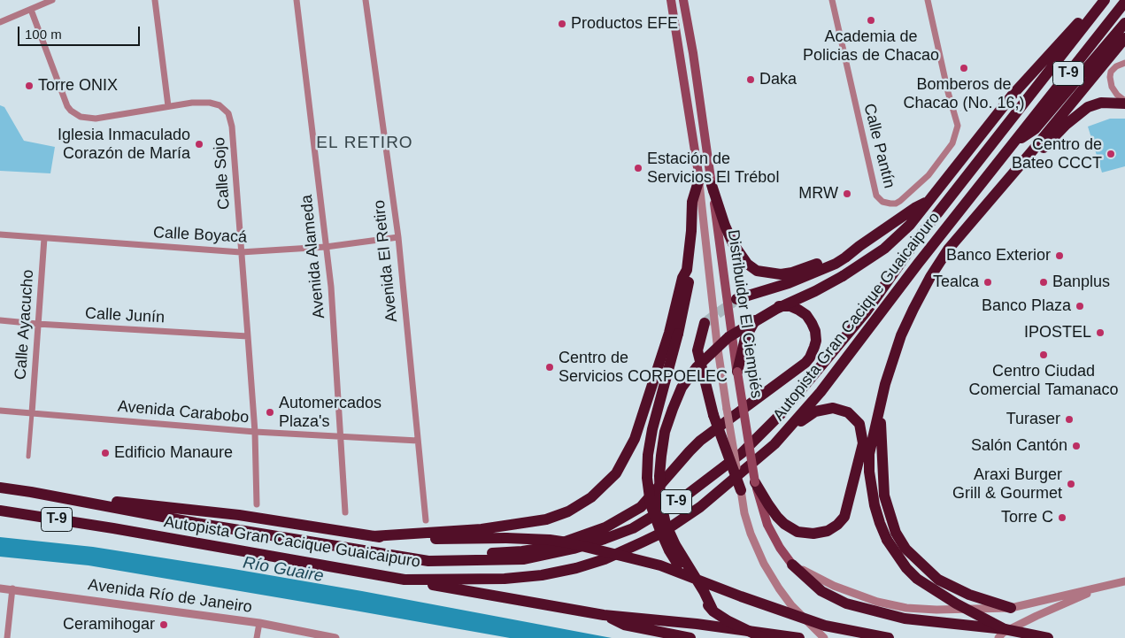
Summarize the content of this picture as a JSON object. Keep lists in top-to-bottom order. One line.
{"streets":{"highway":["T-9","Autopista Gran Cacique Guaicaipuro"],"main road":["Distribuidor El Ciempiés"],"street":["Calle Pantín","Calle Sojo","Calle Boyacá","Avenida Alameda","Avenida El Retiro","Calle Junín","Calle Ayacucho","Avenida Carabobo","Avenida Río de Janeiro"]},"crossings":[["Calle Sojo","Calle Boyacá"],["Calle Sojo","Calle Junín"],["Calle Sojo","Avenida Carabobo"],["Calle Boyacá","Avenida Alameda"],["Calle Boyacá","Avenida El Retiro"],["Calle Boyacá","Calle Ayacucho"],["Avenida Alameda","Avenida Carabobo"],["Avenida El Retiro","Avenida Carabobo"],["Calle Junín","Calle Ayacucho"],["Calle Ayacucho","Avenida Carabobo"]],"districts":["EL RETIRO"],"water":["Río Guaire"],"places":["Academia de Policias de Chacao","Productos EFE","Bomberos de Chacao (No. 16,)","Daka","Torre ONIX","Iglesia Inmaculado Corazón de María","Centro de Bateo CCCT","Estación de Servicios El Trébol","MRW","Banco Exterior","Tealca","Banplus","Banco Plaza","IPOSTEL","Centro Ciudad Comercial Tamanaco","Centro de Servicios CORPOELEC","Automercados Plaza's","Turaser","Salón Cantón","Edificio Manaure","Araxi Burger Grill & Gourmet","Torre C","Ceramihogar"],"scale_bar":"100 m"}
